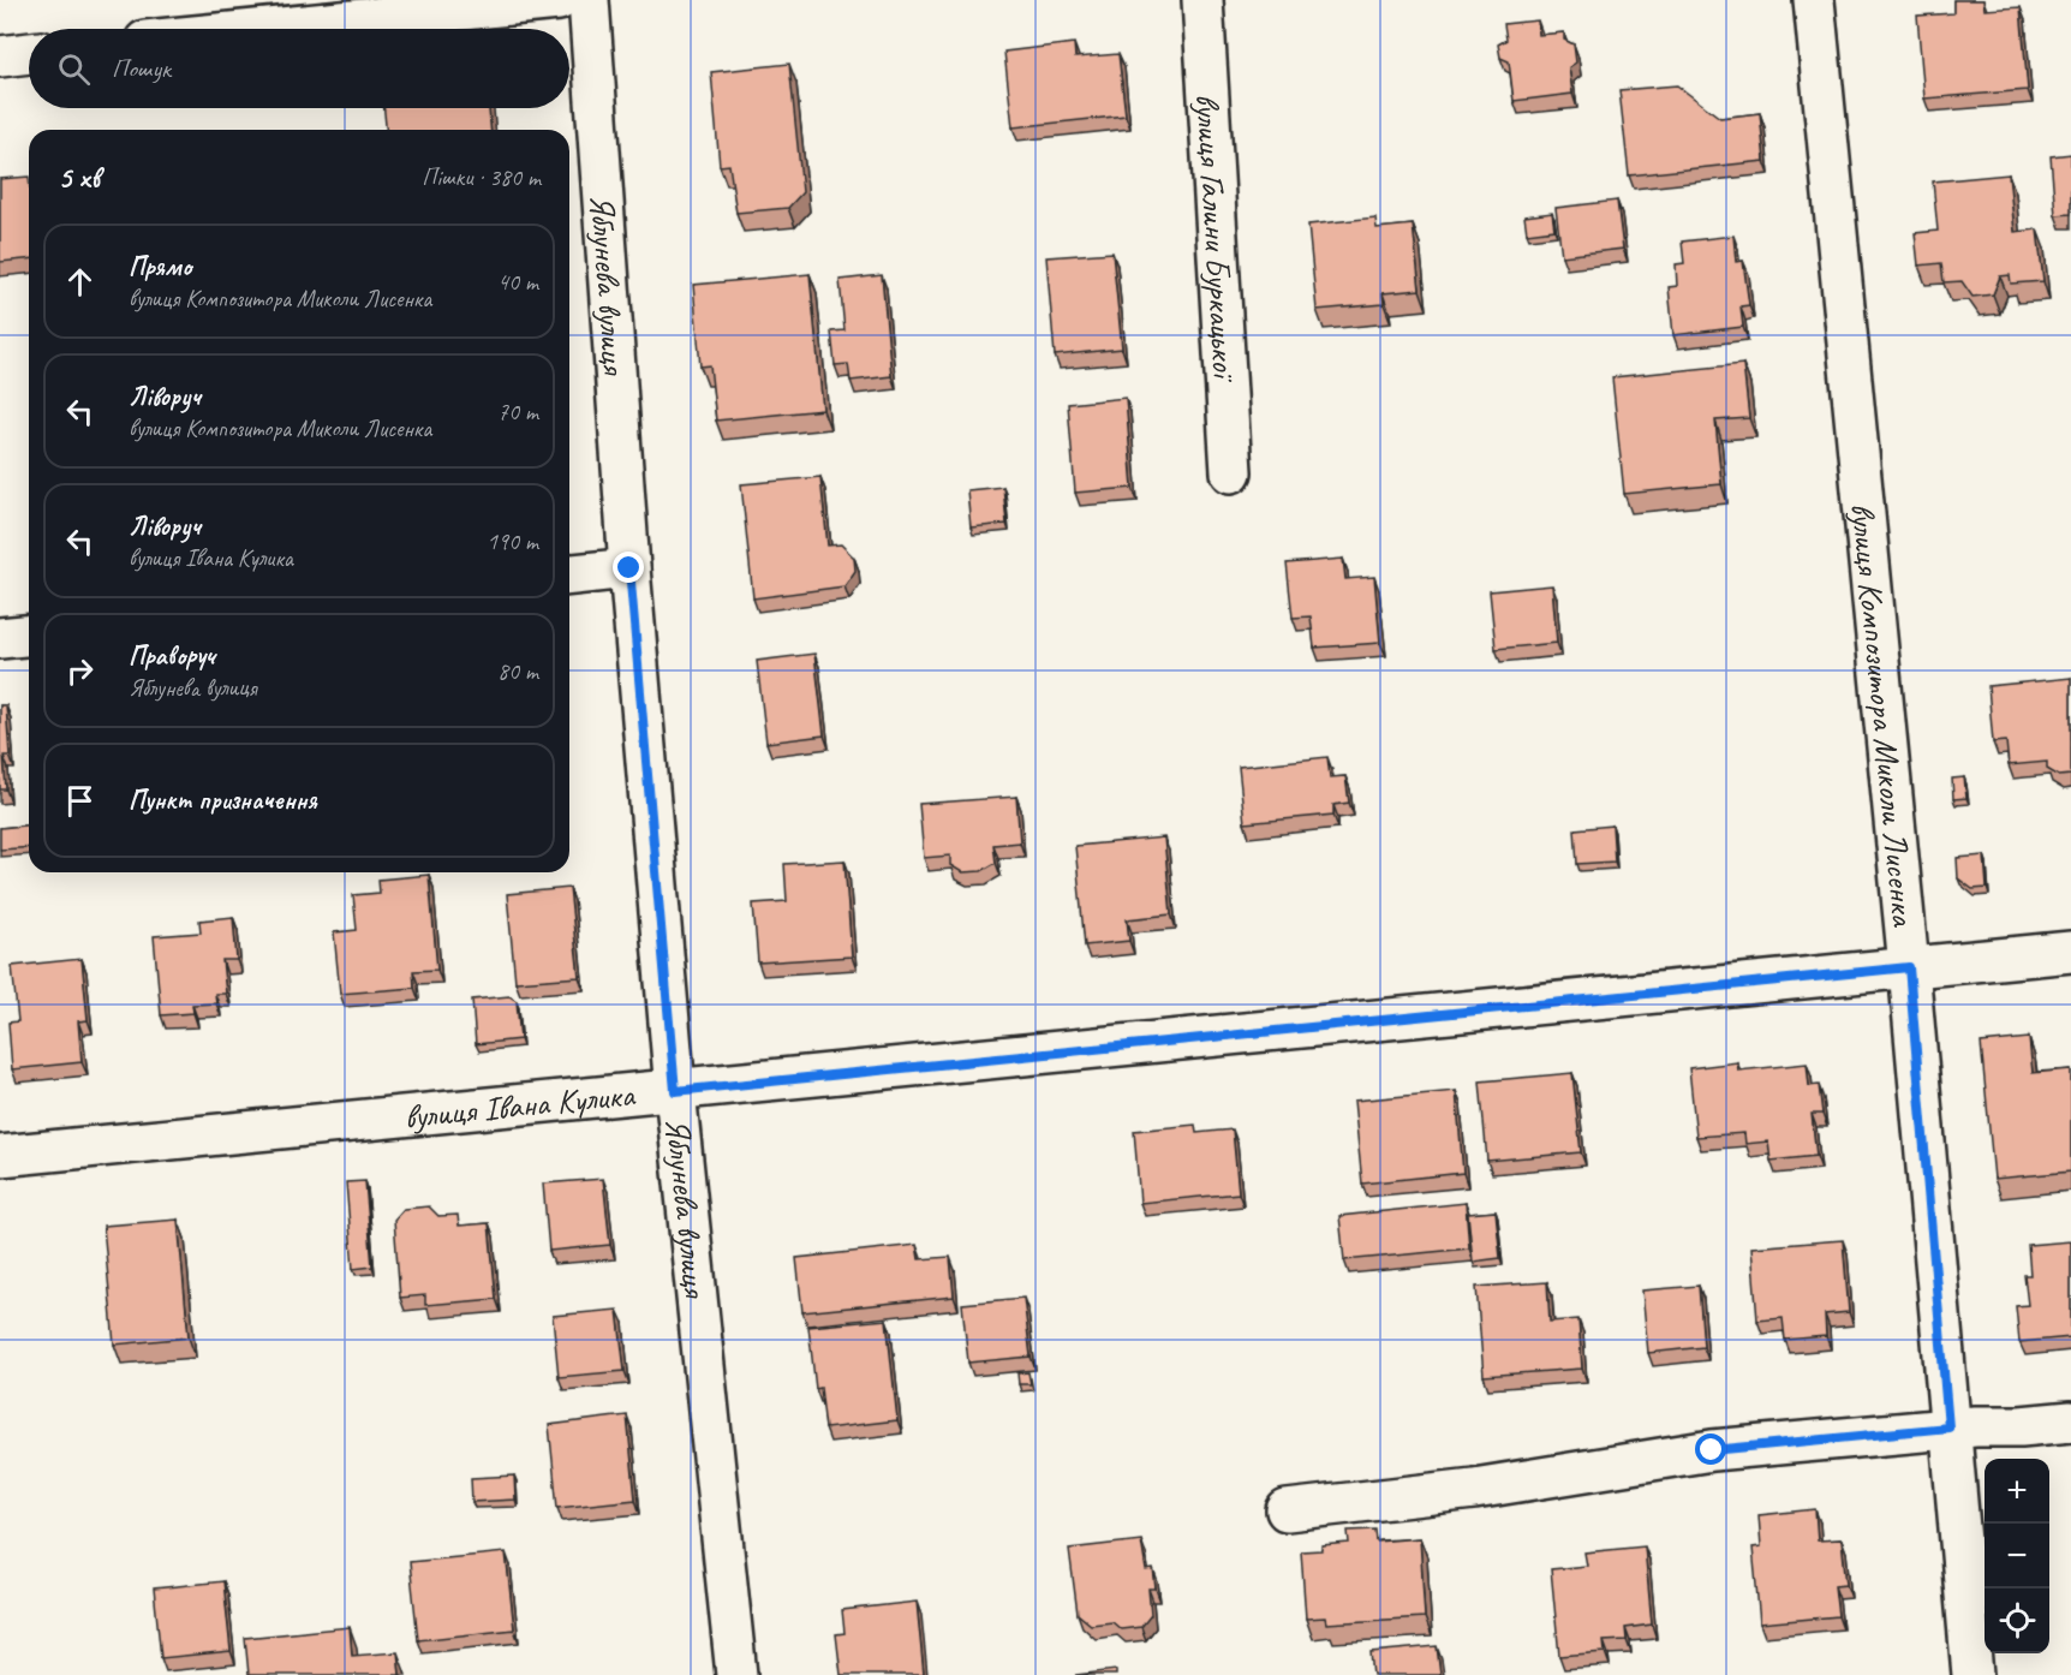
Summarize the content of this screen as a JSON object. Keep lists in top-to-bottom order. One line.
{"streets":{"street":["вулиця Галини Буркацької","Яблунева вулиця","вулиця Композитора Миколи Лисенка","вулиця Івана Кулика"]},"crossings":[["Яблунева вулиця","вулиця Івана Кулика"],["вулиця Композитора Миколи Лисенка","вулиця Івана Кулика"]],"page":{"search":"Пошук","heading":["5 хв","Пішки · 380 m"],"list":[["Прямо","вулиця Композитора Миколи Лисенка","40 m"],["Ліворуч","вулиця Композитора Миколи Лисенка","70 m"],["Ліворуч","вулиця Івана Кулика","190 m"],["Праворуч","Яблунева вулиця","80 m"],"Пункт призначення"],"map_buttons":["+","−"]}}
